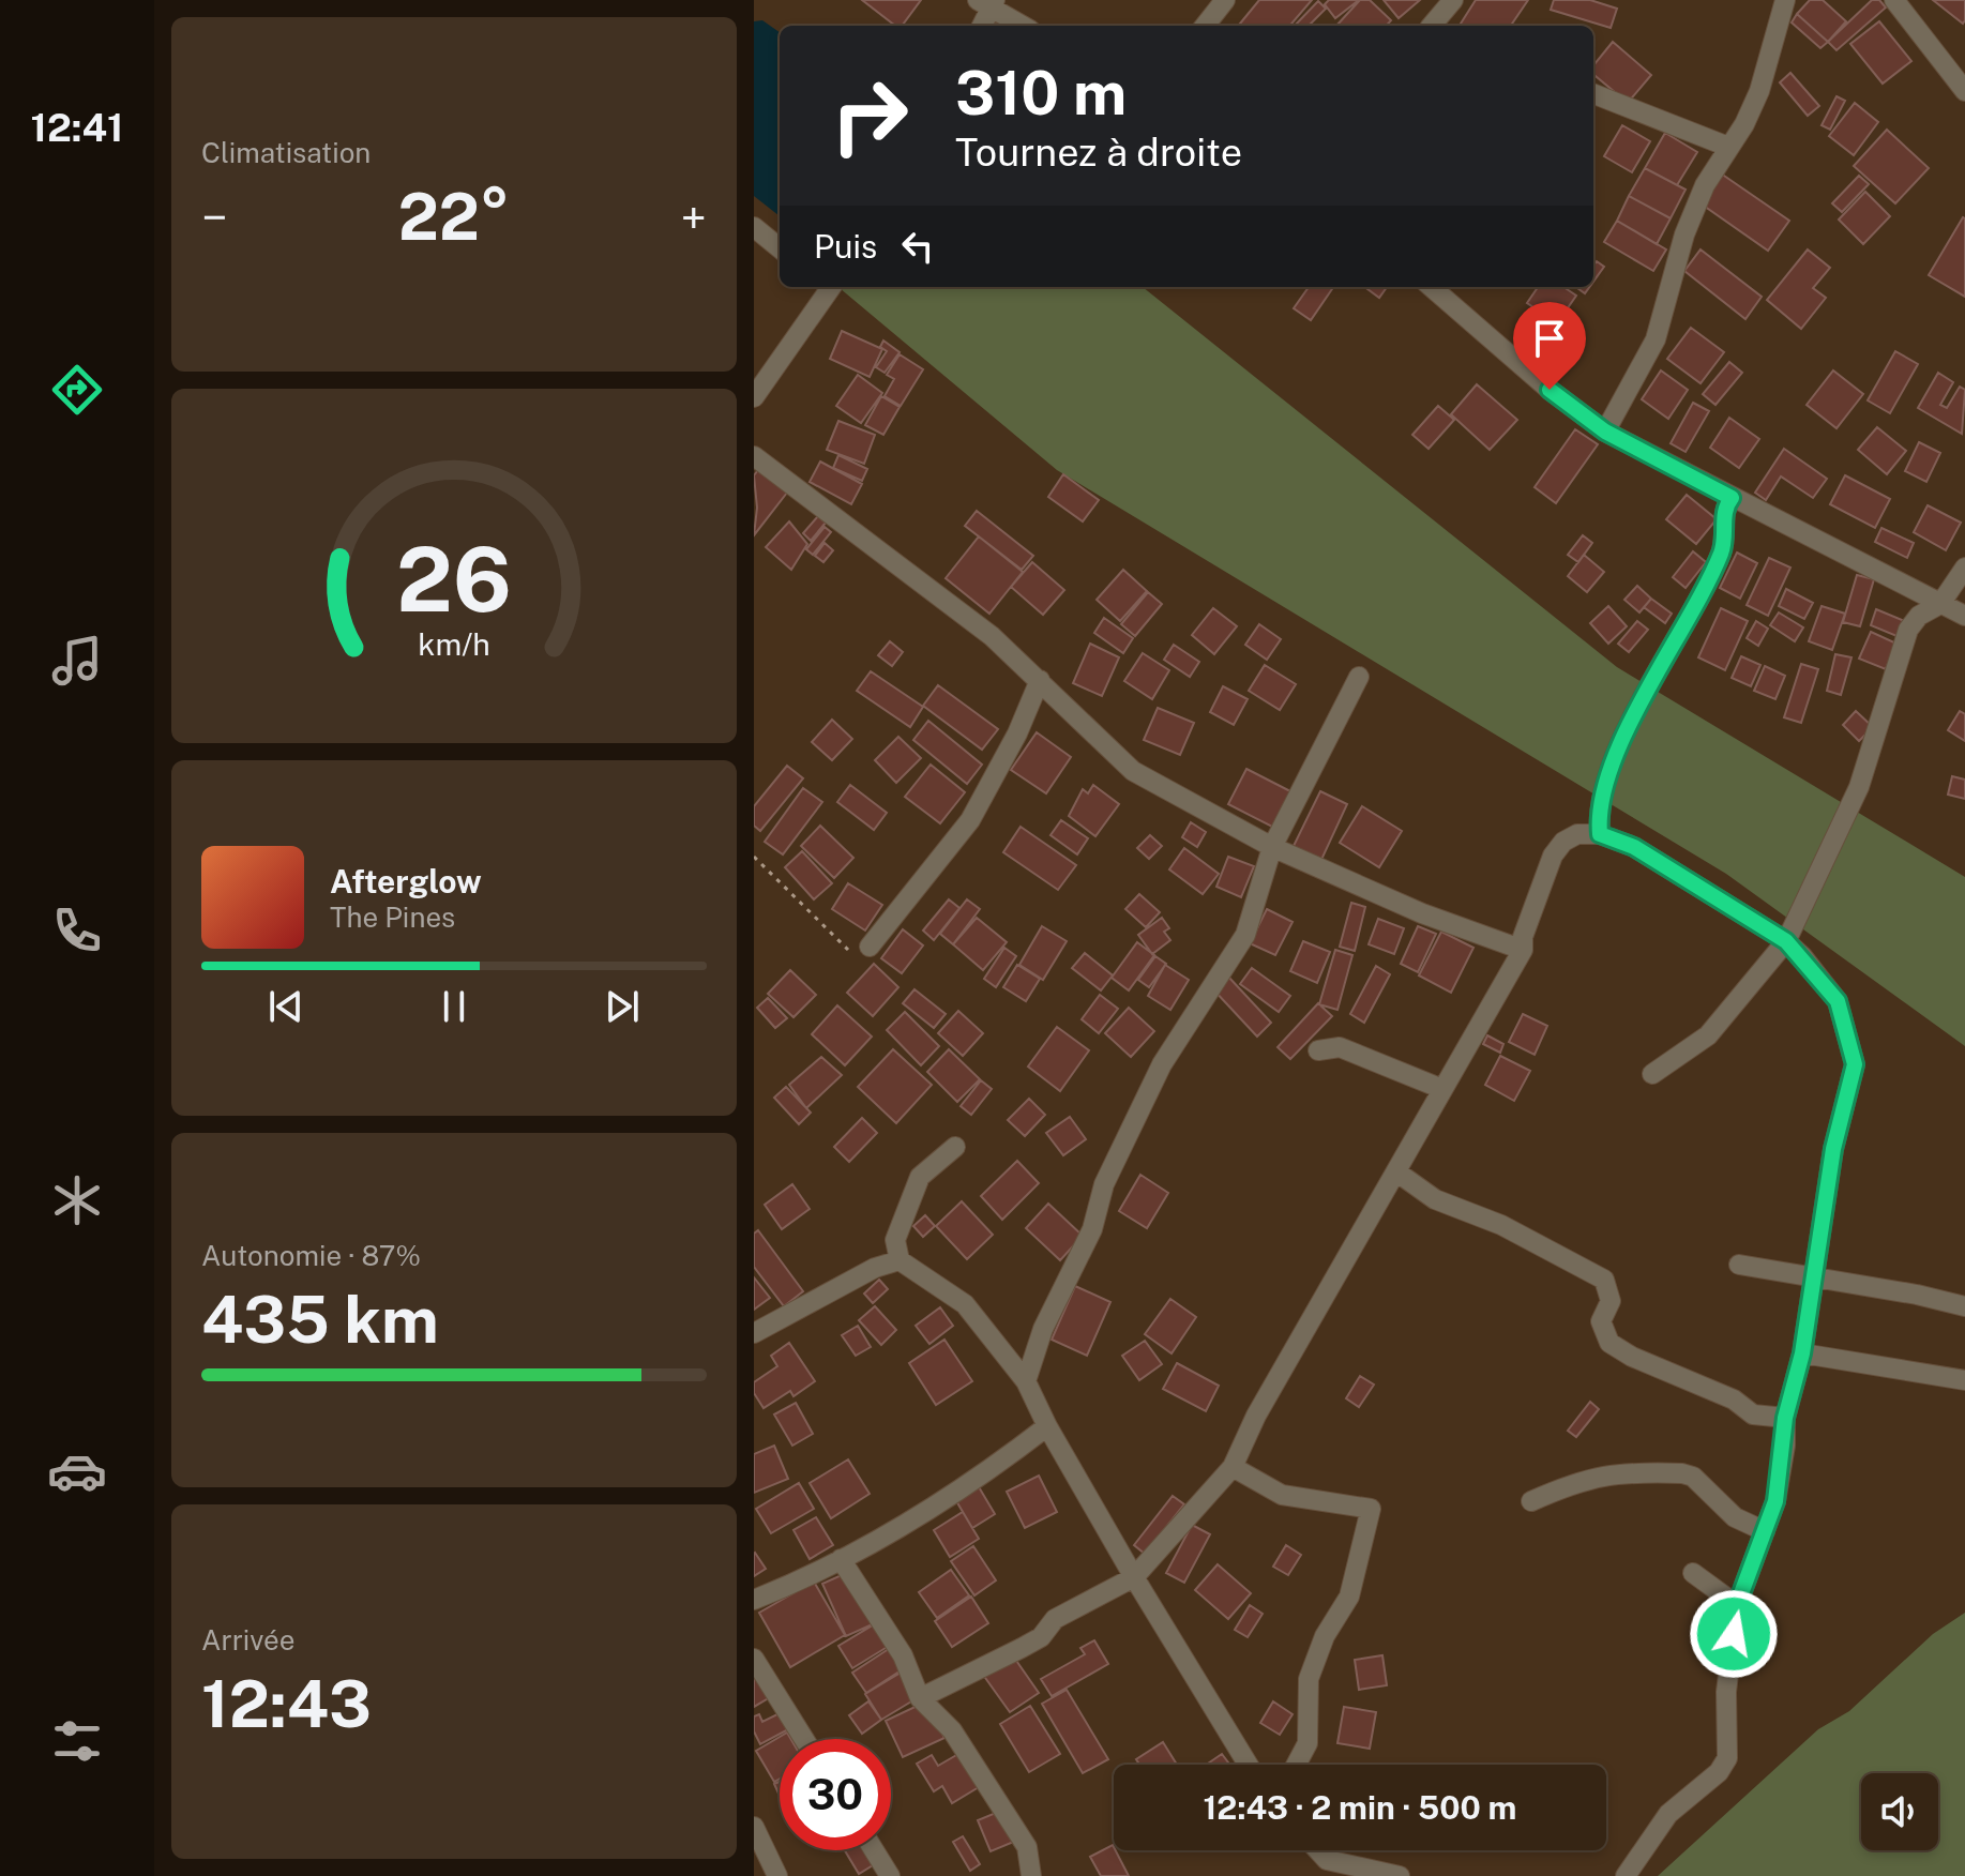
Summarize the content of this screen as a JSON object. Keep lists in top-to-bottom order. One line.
{"page":{"tabs":"12:41","tile":["Climatisation",["Autonomie · 87%","435 km"],["Arrivée","12:43"]],"turn":["310 m","Tournez à droite"],"heat":["−","22°","+"],"then":"Puis","song":["Afterglow","The Pines"],"limit":"30","trip":"12:43 · 2 min · 500 m","gauge":["26","km/h"]}}
